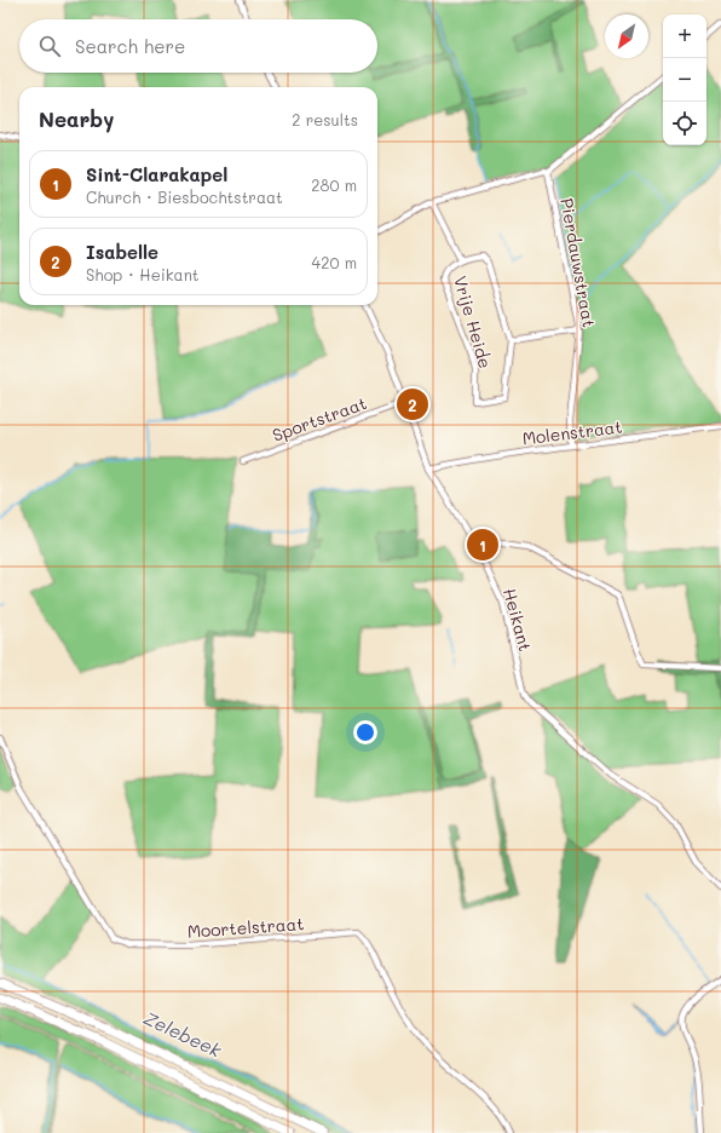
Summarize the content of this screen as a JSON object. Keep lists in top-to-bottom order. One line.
{"streets":{"street":["Pierdauwstraat","Vrije Heide","Sportstraat","Molenstraat","Heikant","Moortelstraat"]},"crossings":[["Pierdauwstraat","Vrije Heide"],["Pierdauwstraat","Molenstraat"],["Sportstraat","Heikant"],["Molenstraat","Heikant"]],"water":["Zelebeek"],"north":"bottom left","page":{"map_buttons":["+","−"],"search":"Search here","heading":["Nearby","2 results"],"list":[{"mark":"1","name":"Sint-Clarakapel","note":"Church · Biesbochtstraat","value":"280 m"},{"mark":"2","name":"Isabelle","note":"Shop · Heikant","value":"420 m"}],"pins":["2","1"]}}
